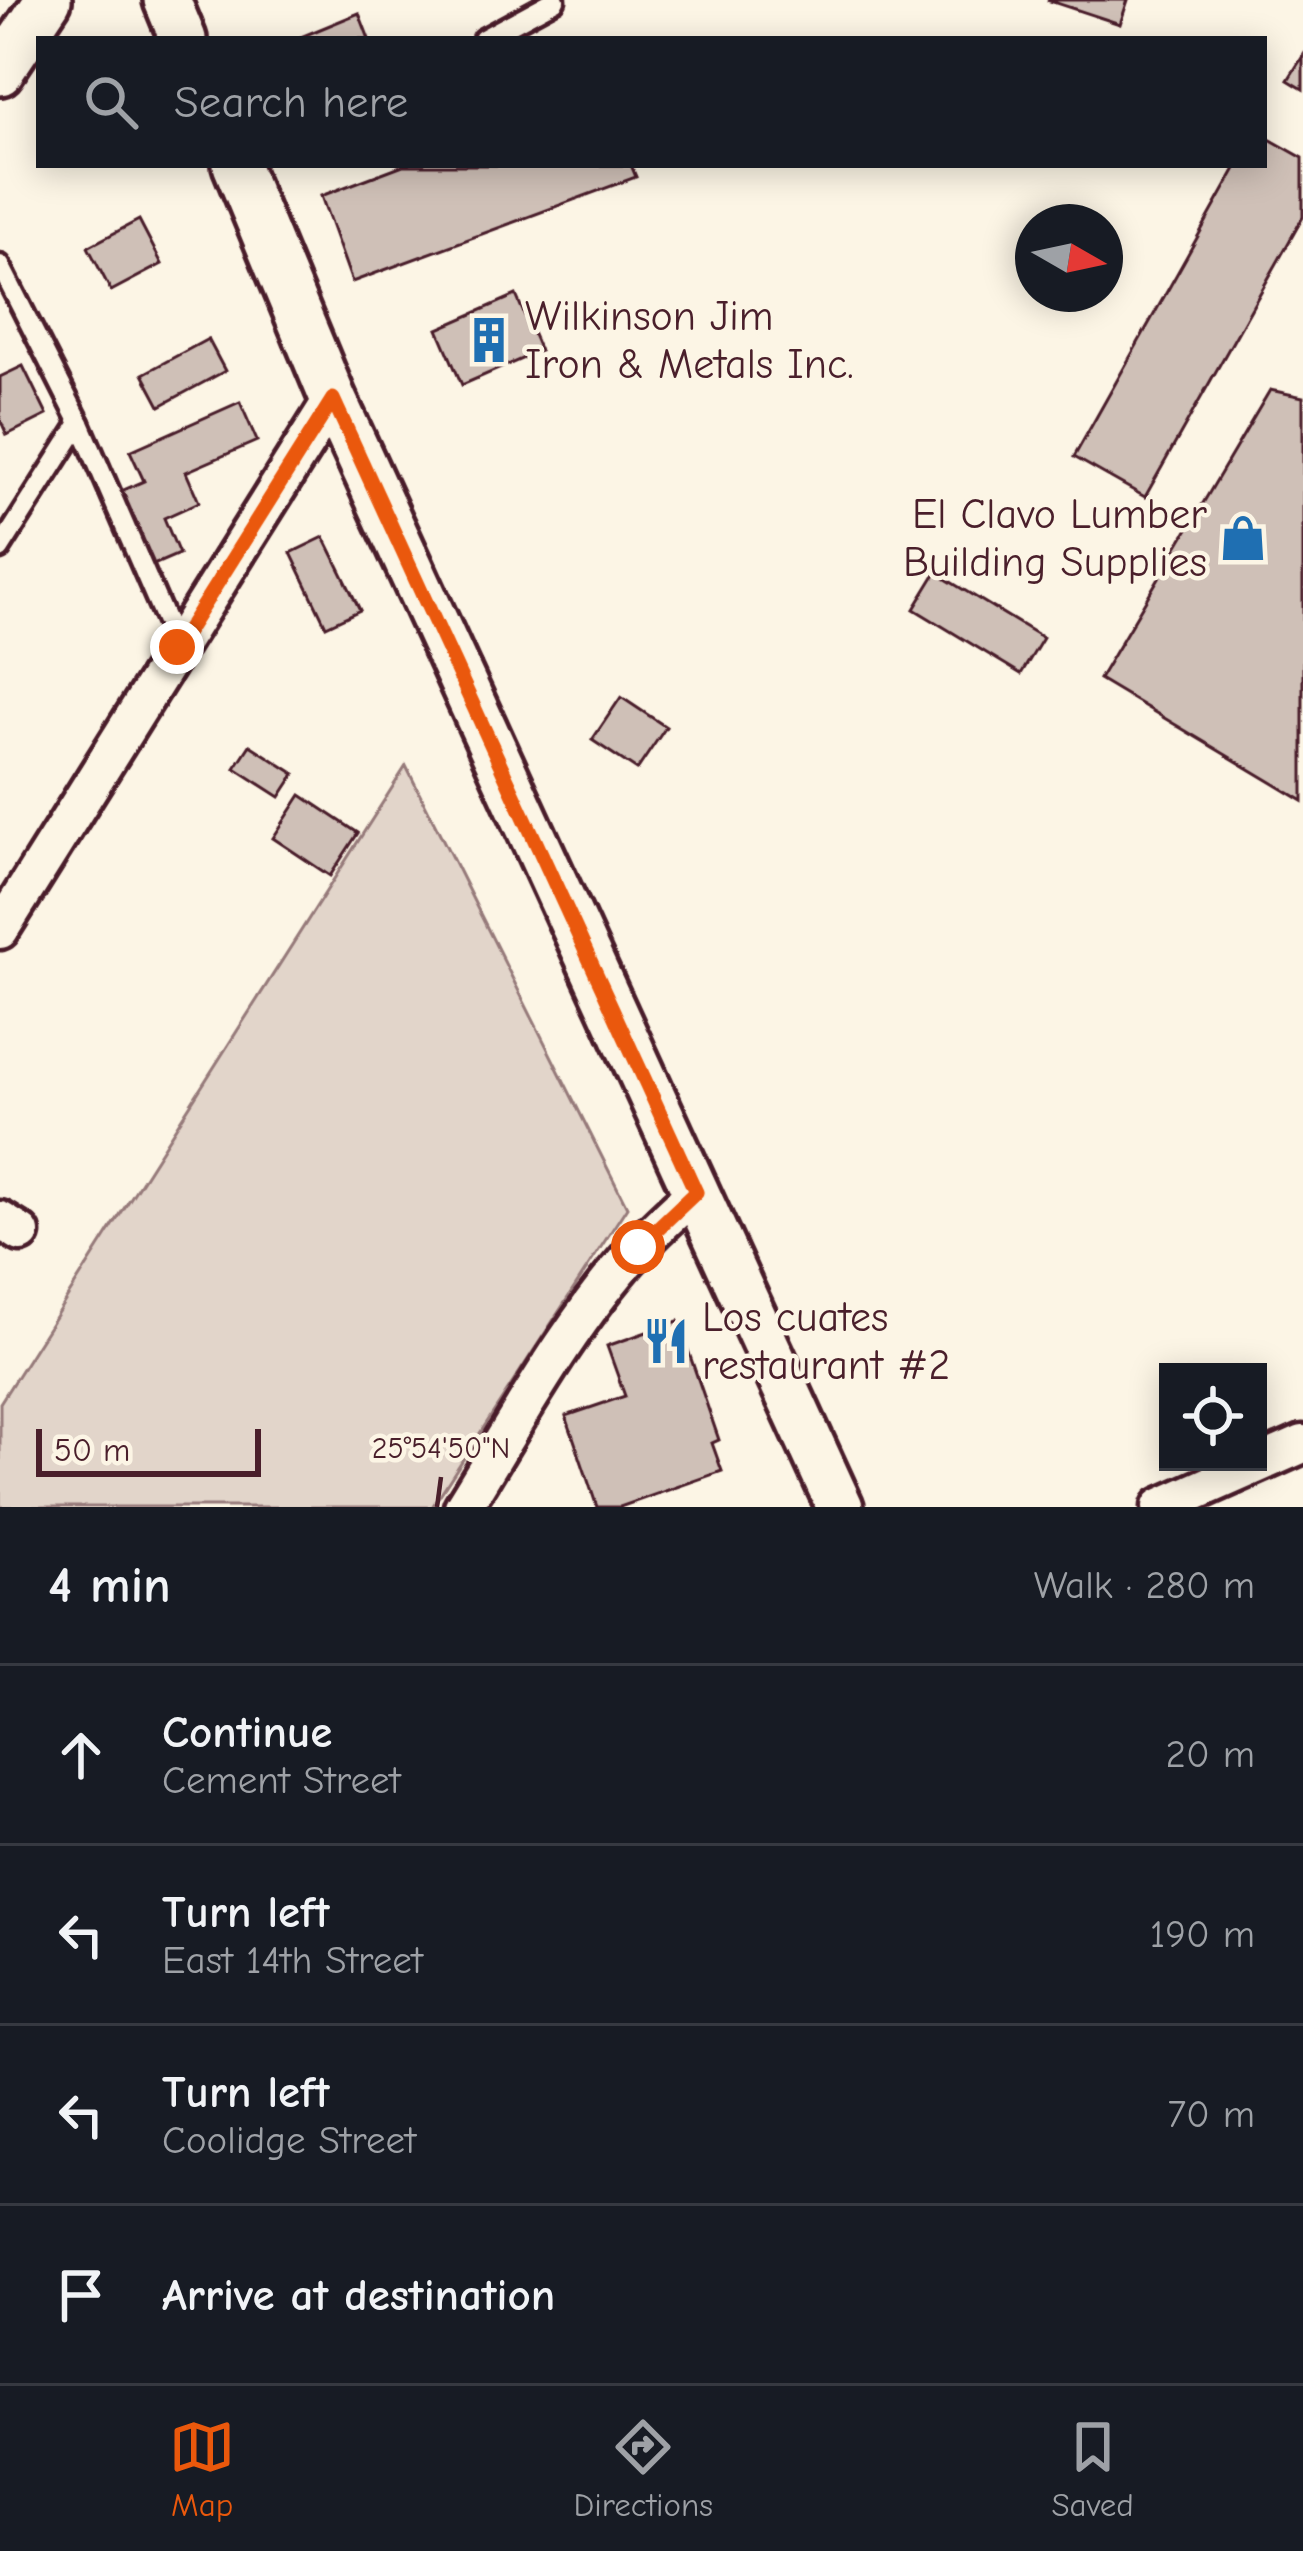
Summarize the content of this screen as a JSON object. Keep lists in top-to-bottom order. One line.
{"places":{"building":["Wilkinson Jim Iron & Metals Inc."],"shop":["El Clavo Lumber Building Supplies"],"restaurant":["Los cuates restaurant #2"]},"scale_bar":"50 m","north":"right","page":{"search":"Search here","scale":"50 m","heading":["4 min","Walk · 280 m"],"list":[["Continue","Cement Street","20 m"],["Turn left","East 14th Street","190 m"],["Turn left","Coolidge Street","70 m"],"Arrive at destination"],"nav":["Map","Directions","Saved"]},"coordinates":["25°54'50\"N"]}
